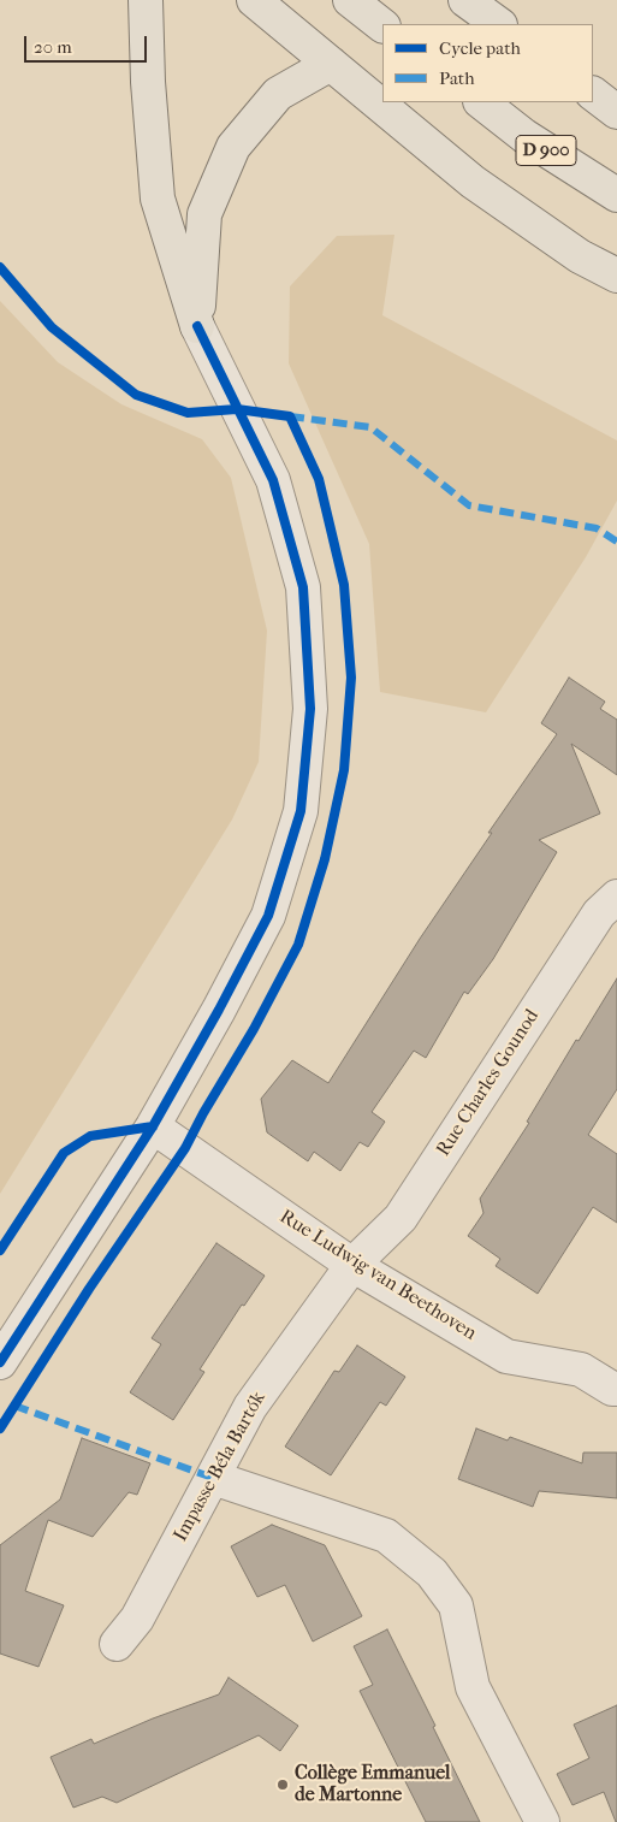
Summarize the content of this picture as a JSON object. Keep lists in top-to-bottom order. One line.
{"streets":{"main road":["D 900"],"street":["Rue Charles Gounod","Rue Ludwig van Beethoven","Impasse Béla Bartók"]},"crossings":[["Rue Charles Gounod","Rue Ludwig van Beethoven"],["Rue Charles Gounod","Impasse Béla Bartók"],["Rue Ludwig van Beethoven","Impasse Béla Bartók"]],"places":["Collège Emmanuel de Martonne"],"legend":["Cycle path","Path"],"scale_bar":"20 m"}
